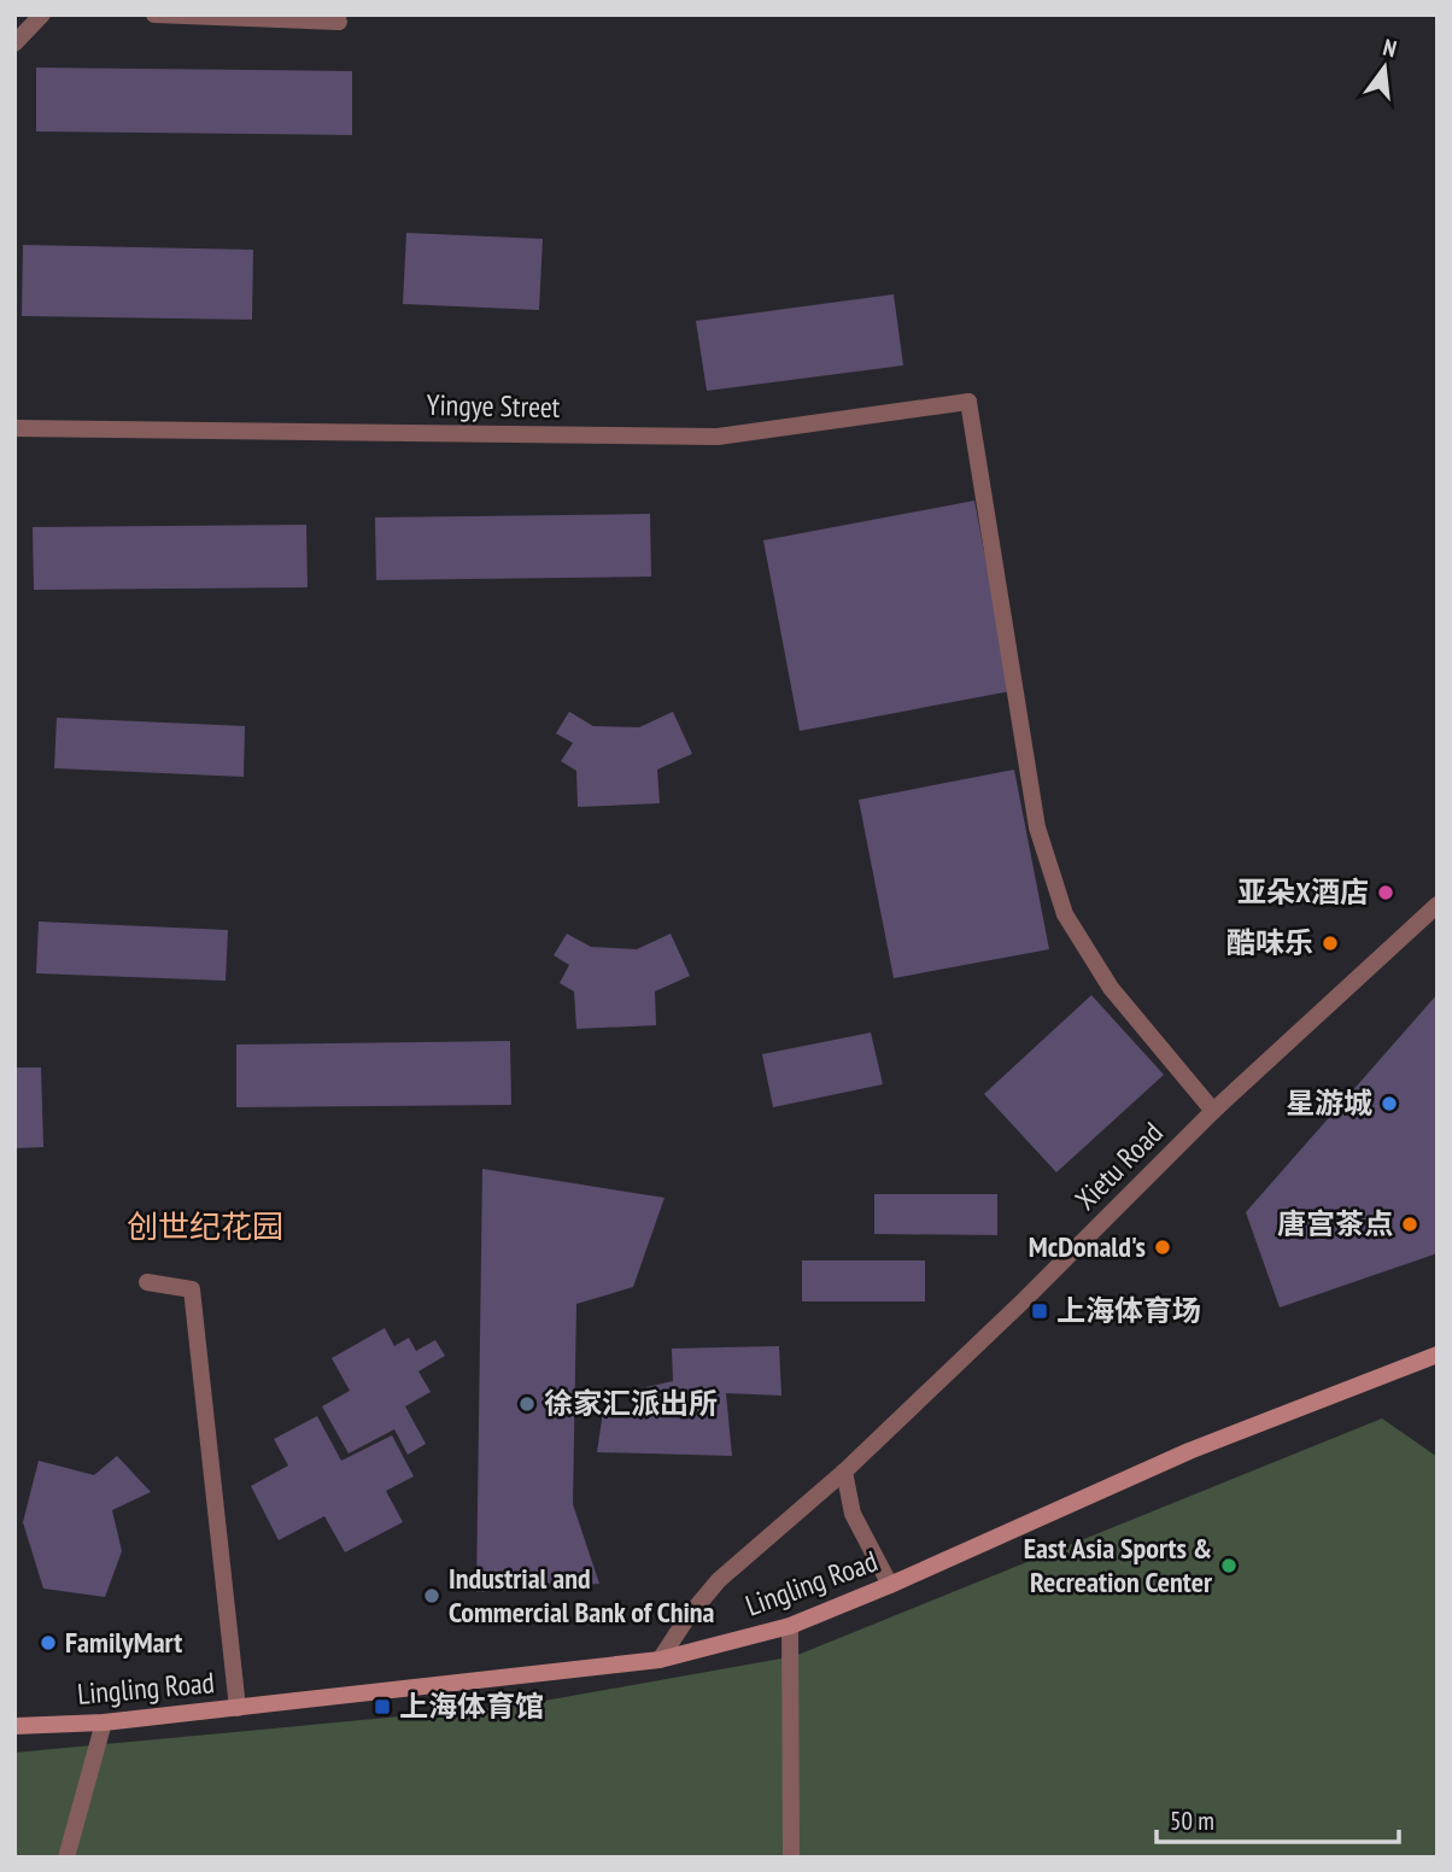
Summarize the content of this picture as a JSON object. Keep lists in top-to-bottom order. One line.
{"streets":{"street":["Yingye Street","Xietu Road","Lingling Road"]},"crossings":[["Yingye Street","Xietu Road"],["Xietu Road","Lingling Road"]],"districts":["创世纪花园"],"places":{"other":["亚朵X酒店","酷味乐","星游城","唐宫茶点","McDonald's","徐家汇派出所","East Asia Sports & Recreation Center","Industrial and Commercial Bank of China","FamilyMart"],"transit":["上海体育场","上海体育馆"]},"scale_bar":"50 m","north":"top"}
